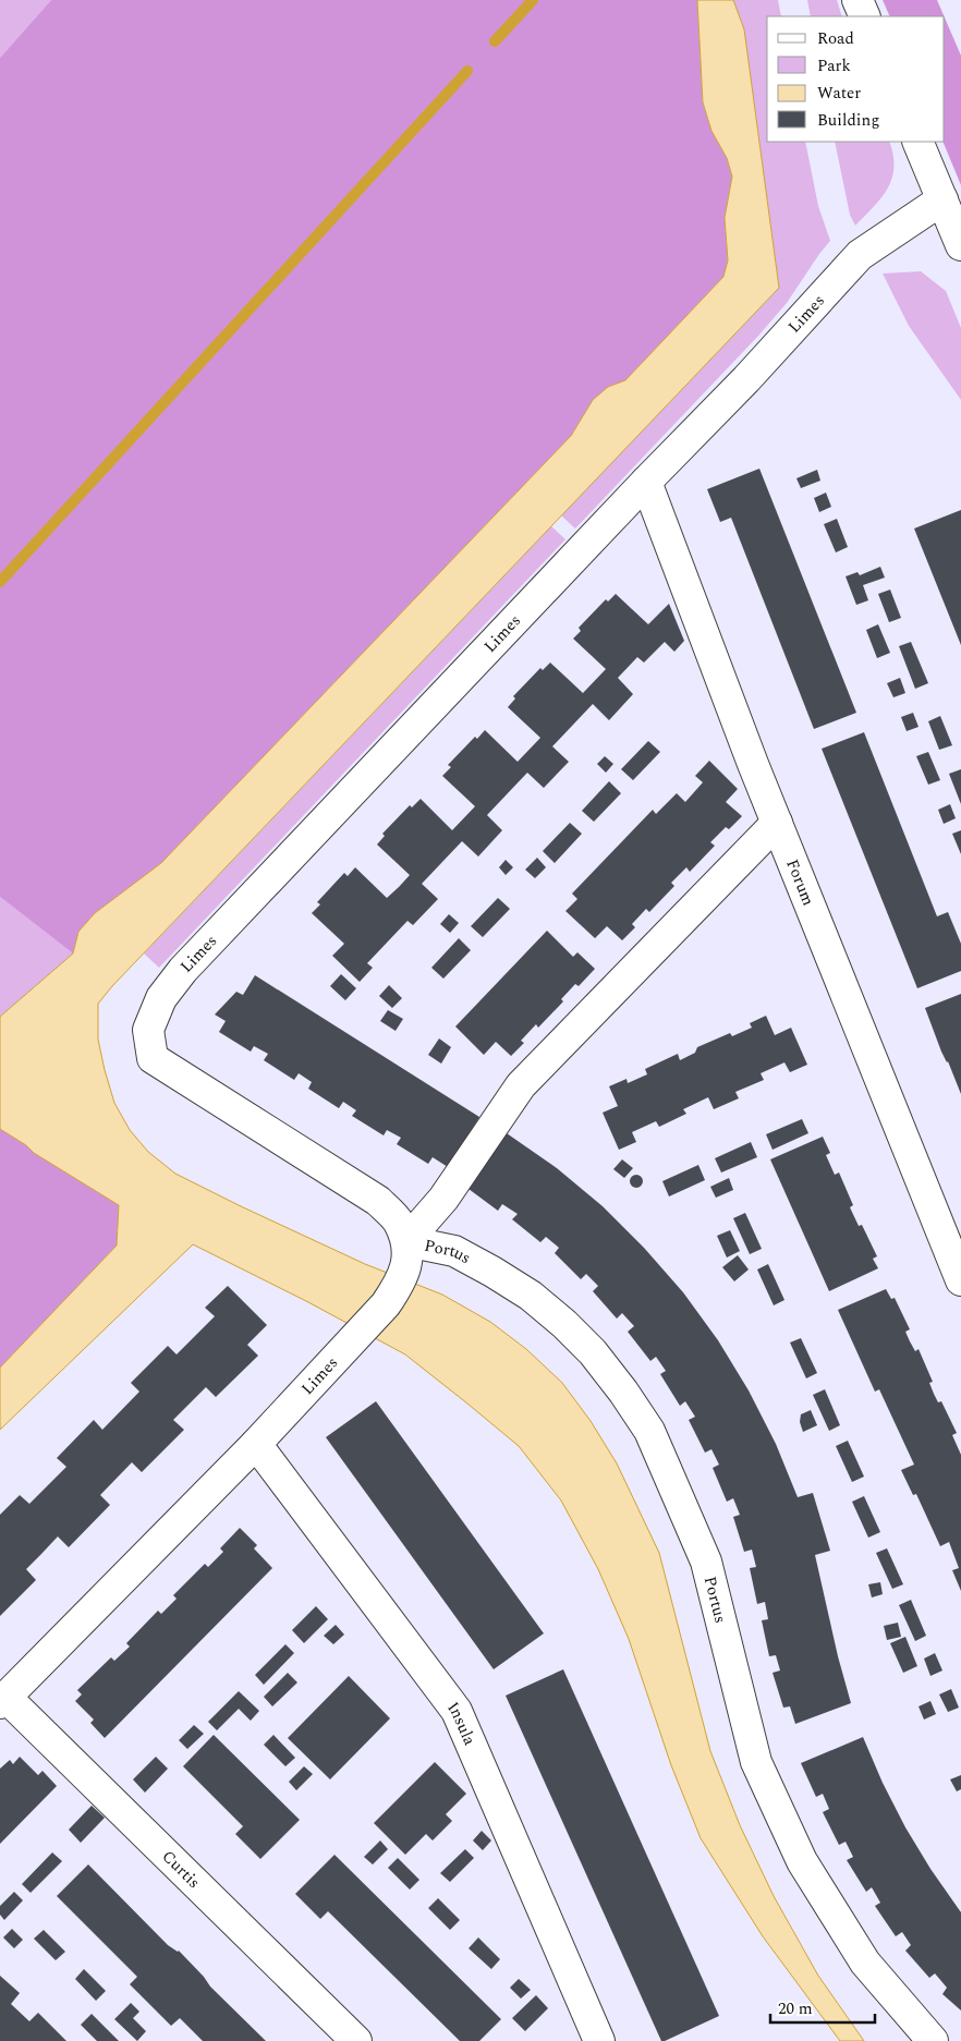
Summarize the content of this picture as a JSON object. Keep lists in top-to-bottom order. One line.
{"streets":{"street":["Limes","Forum","Portus","Insula","Curtis"]},"crossings":[["Limes","Forum"],["Limes","Portus"],["Limes","Insula"],["Limes","Curtis"]],"legend":["Road","Park","Water","Building"],"scale_bar":"20 m"}
